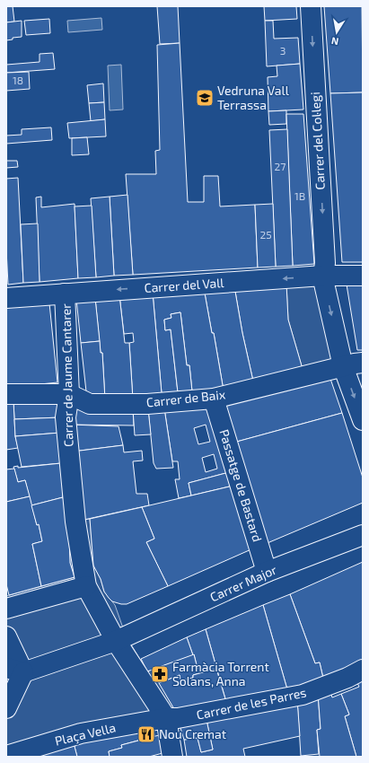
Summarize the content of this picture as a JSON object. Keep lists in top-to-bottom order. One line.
{"streets":{"street":["Carrer del Col·legi","Carrer del Vall","Carrer de Jaume Cantarer","Carrer de Baix","Passatge de Bastard","Carrer Major","Carrer de les Parres","Plaça Vella"]},"crossings":[["Carrer del Col·legi","Carrer del Vall"],["Carrer del Col·legi","Carrer de Baix"],["Carrer del Vall","Carrer de Jaume Cantarer"],["Carrer de Jaume Cantarer","Carrer de Baix"],["Carrer de Baix","Passatge de Bastard"],["Passatge de Bastard","Carrer Major"],["Carrer de les Parres","Plaça Vella"]],"one_way":["Carrer del Col·legi","Carrer del Vall"],"places":{"school or university":["Vedruna Vall Terrassa"],"pharmacy":["Farmàcia Torrent Solans, Anna"],"restaurant":["Nou Cremat"]},"house_numbers":["3","18","27","1B","25"],"north":"bottom"}
